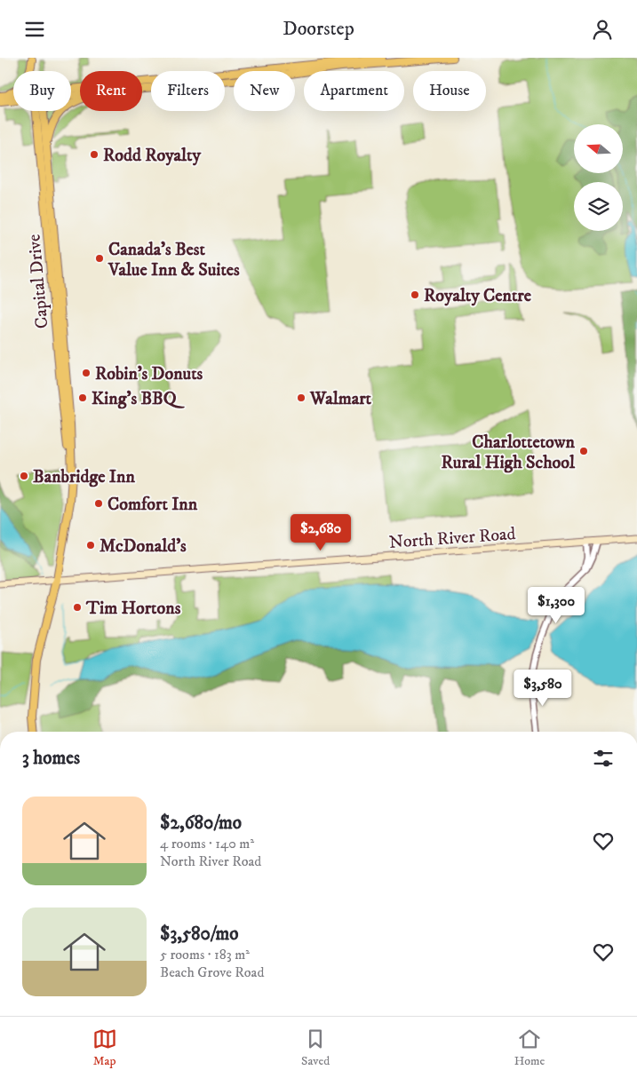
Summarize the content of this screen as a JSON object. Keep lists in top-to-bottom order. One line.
{"streets":{"main road":["Capital Drive","North River Road"]},"crossings":[["Capital Drive","North River Road"]],"places":["Rodd Royalty","Canada's Best Value Inn & Suites","Royalty Centre","Robin's Donuts","King's BBQ","Walmart","Charlottetown Rural High School","Banbridge Inn","Comfort Inn","McDonald's","Tim Hortons"],"north":"left","page":{"header":"Doorstep","chip":["Buy","Rent","Filters","New","Apartment","House"],"price":["$2,680","$1,300","$3,580"],"heading":"3 homes","list":[{"name":"$2,680/mo","note":"4 rooms · 140 m² · North River Road"},{"name":"$3,580/mo","note":"5 rooms · 183 m² · Beach Grove Road"}],"tabs":["Map","Saved","Home"]}}
